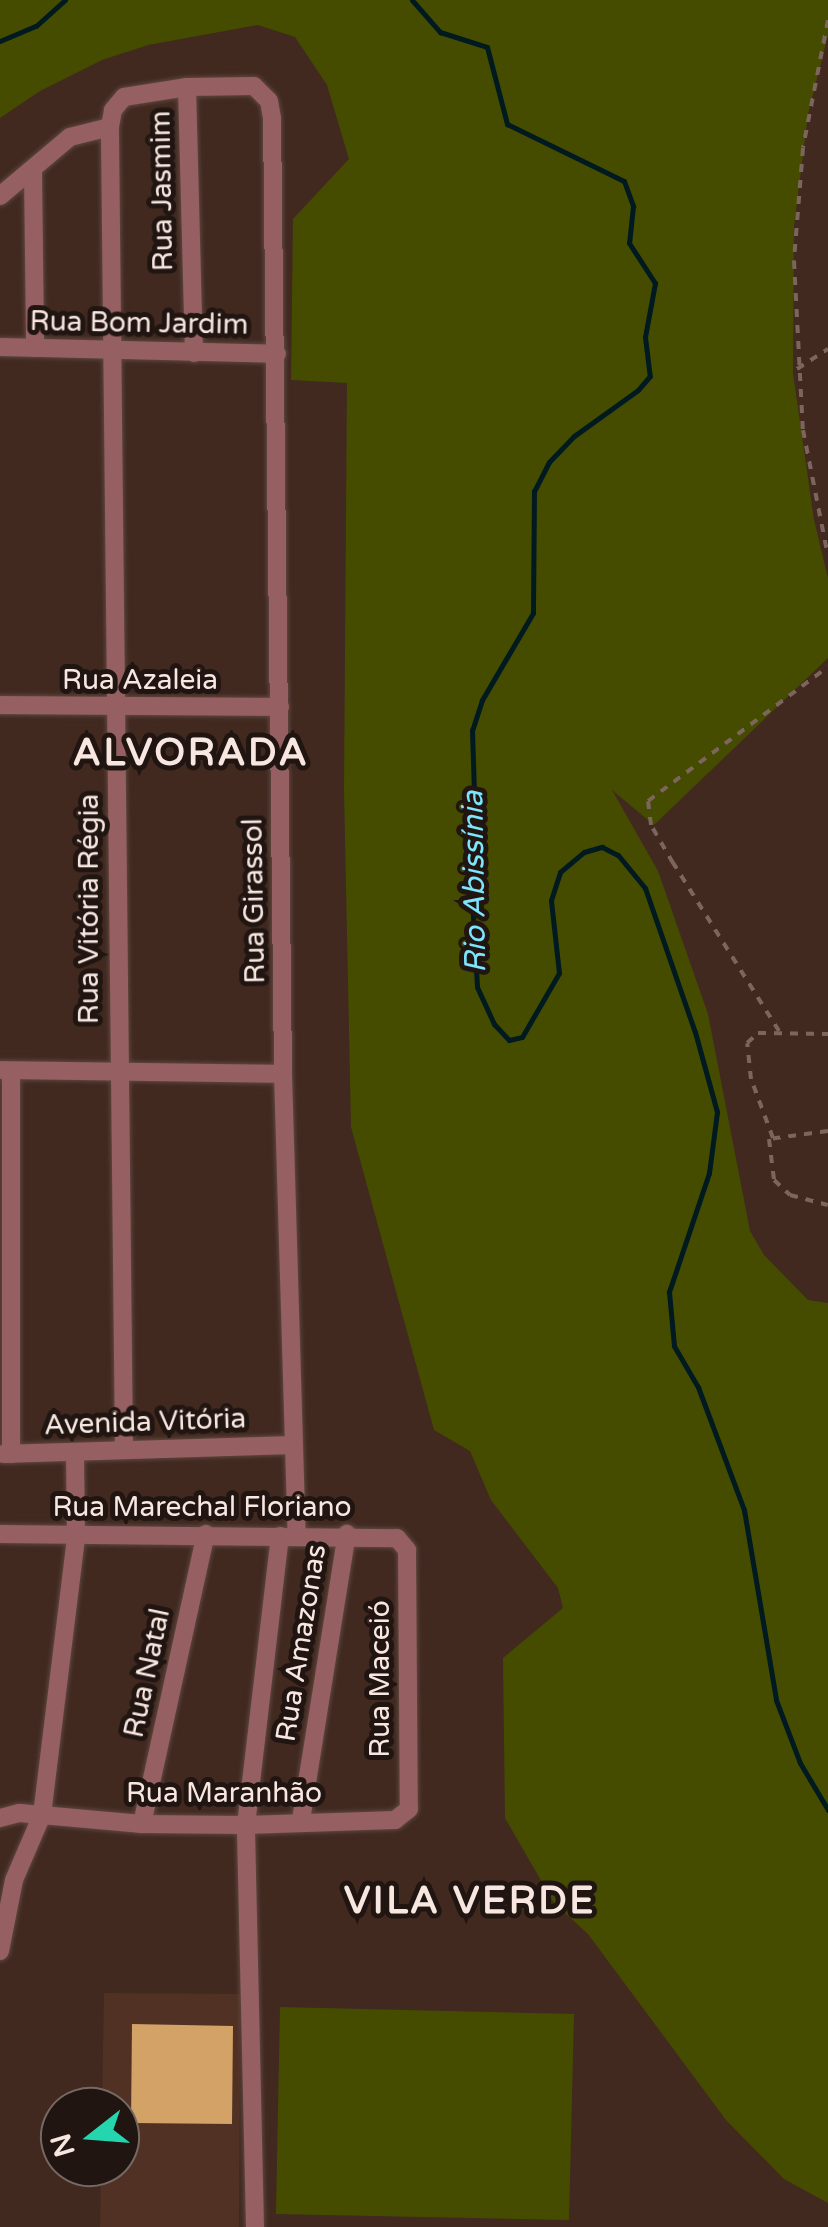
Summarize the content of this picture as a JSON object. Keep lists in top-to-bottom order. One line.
{"streets":{"street":["Rua Jasmim","Rua Bom Jardim","Rua Azaleia","Rua Girassol","Rua Vitória Régia","Avenida Vitória","Rua Marechal Floriano","Rua Amazonas","Rua Natal","Rua Maceió","Rua Maranhão"]},"crossings":[["Rua Jasmim","Rua Bom Jardim"],["Rua Jasmim","Rua Girassol"],["Rua Bom Jardim","Rua Girassol"],["Rua Bom Jardim","Rua Vitória Régia"],["Rua Azaleia","Rua Girassol"],["Rua Azaleia","Rua Vitória Régia"],["Rua Girassol","Avenida Vitória"],["Rua Girassol","Rua Marechal Floriano"],["Rua Girassol","Rua Maranhão"],["Rua Vitória Régia","Avenida Vitória"],["Rua Marechal Floriano","Rua Amazonas"],["Rua Marechal Floriano","Rua Natal"],["Rua Marechal Floriano","Rua Maceió"],["Rua Amazonas","Rua Maranhão"],["Rua Natal","Rua Maranhão"],["Rua Maceió","Rua Maranhão"]],"districts":["ALVORADA","VILA VERDE"],"water":["Rio Abissínia"],"north":"left"}
